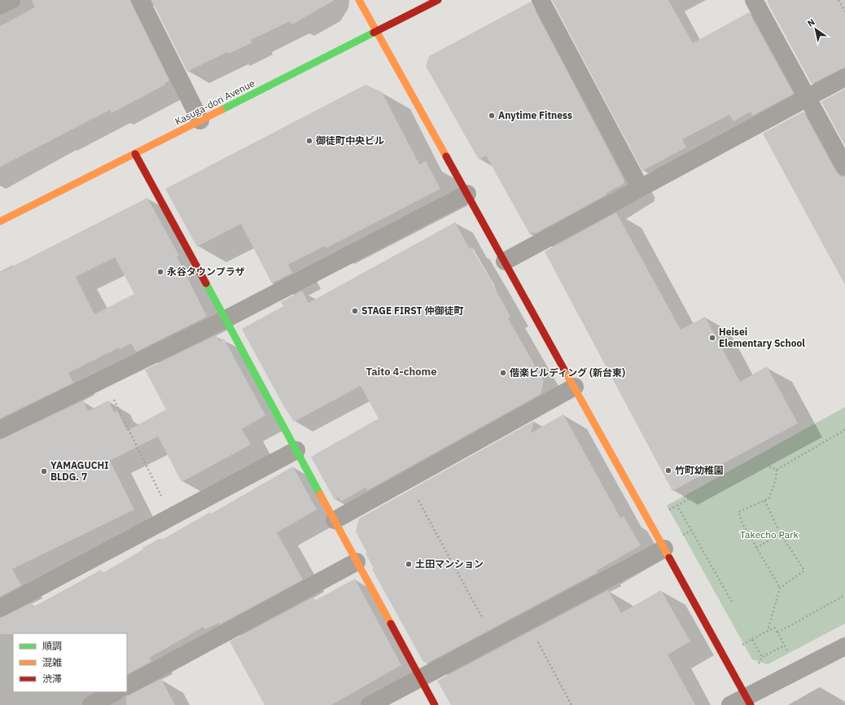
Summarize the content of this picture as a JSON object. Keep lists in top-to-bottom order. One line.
{"streets":{"street":["Kasuga-dori Avenue"]},"districts":["Taito 4-chome"],"parks":["Takecho Park"],"places":["Anytime Fitness","御徒町中央ビル","永谷タウンプラザ","STAGE FIRST 仲御徒町","Heisei Elementary School","偕楽ビルディング (新台東)","竹町幼稚園","YAMAGUCHI BLDG. 7","土田マンション"],"legend":["順調","混雑","渋滞"],"north":"top left"}
